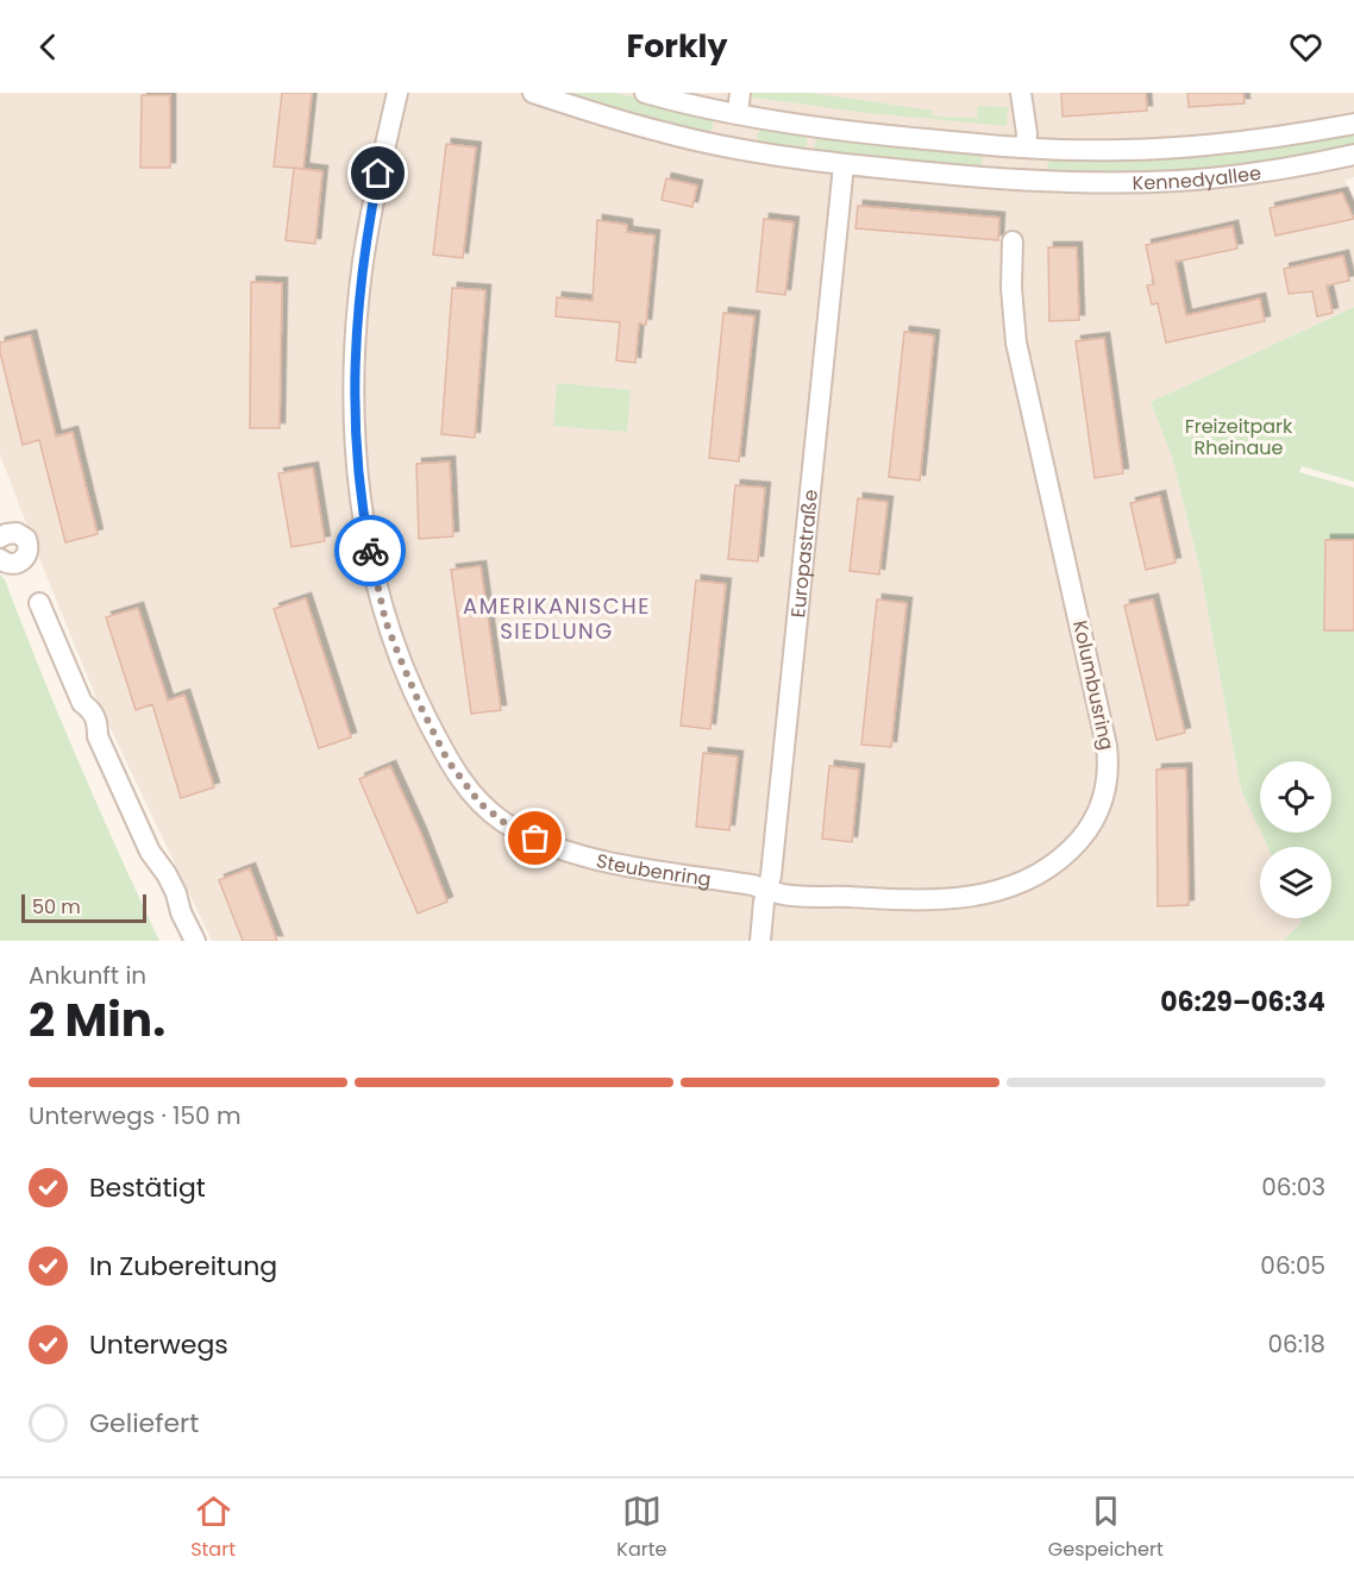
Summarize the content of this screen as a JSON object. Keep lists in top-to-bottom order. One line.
{"streets":{"street":["Kennedyallee","Europastraße","Kolumbusring","Steubenring"]},"crossings":[["Kennedyallee","Europastraße"],["Europastraße","Kolumbusring"],["Europastraße","Steubenring"],["Kolumbusring","Steubenring"]],"districts":["AMERIKANISCHE SIEDLUNG"],"parks":["Freizeitpark Rheinaue"],"scale_bar":"50 m","page":{"header":"Forkly","scale":"50 m","heading":["2 Min.","Ankunft in","06:29–06:34"],"bar":"Unterwegs · 150 m","list":[["Bestätigt","06:03"],["In Zubereitung","06:05"],["Unterwegs","06:18"],"Geliefert"],"tabs":["Start","Karte","Gespeichert"]}}
